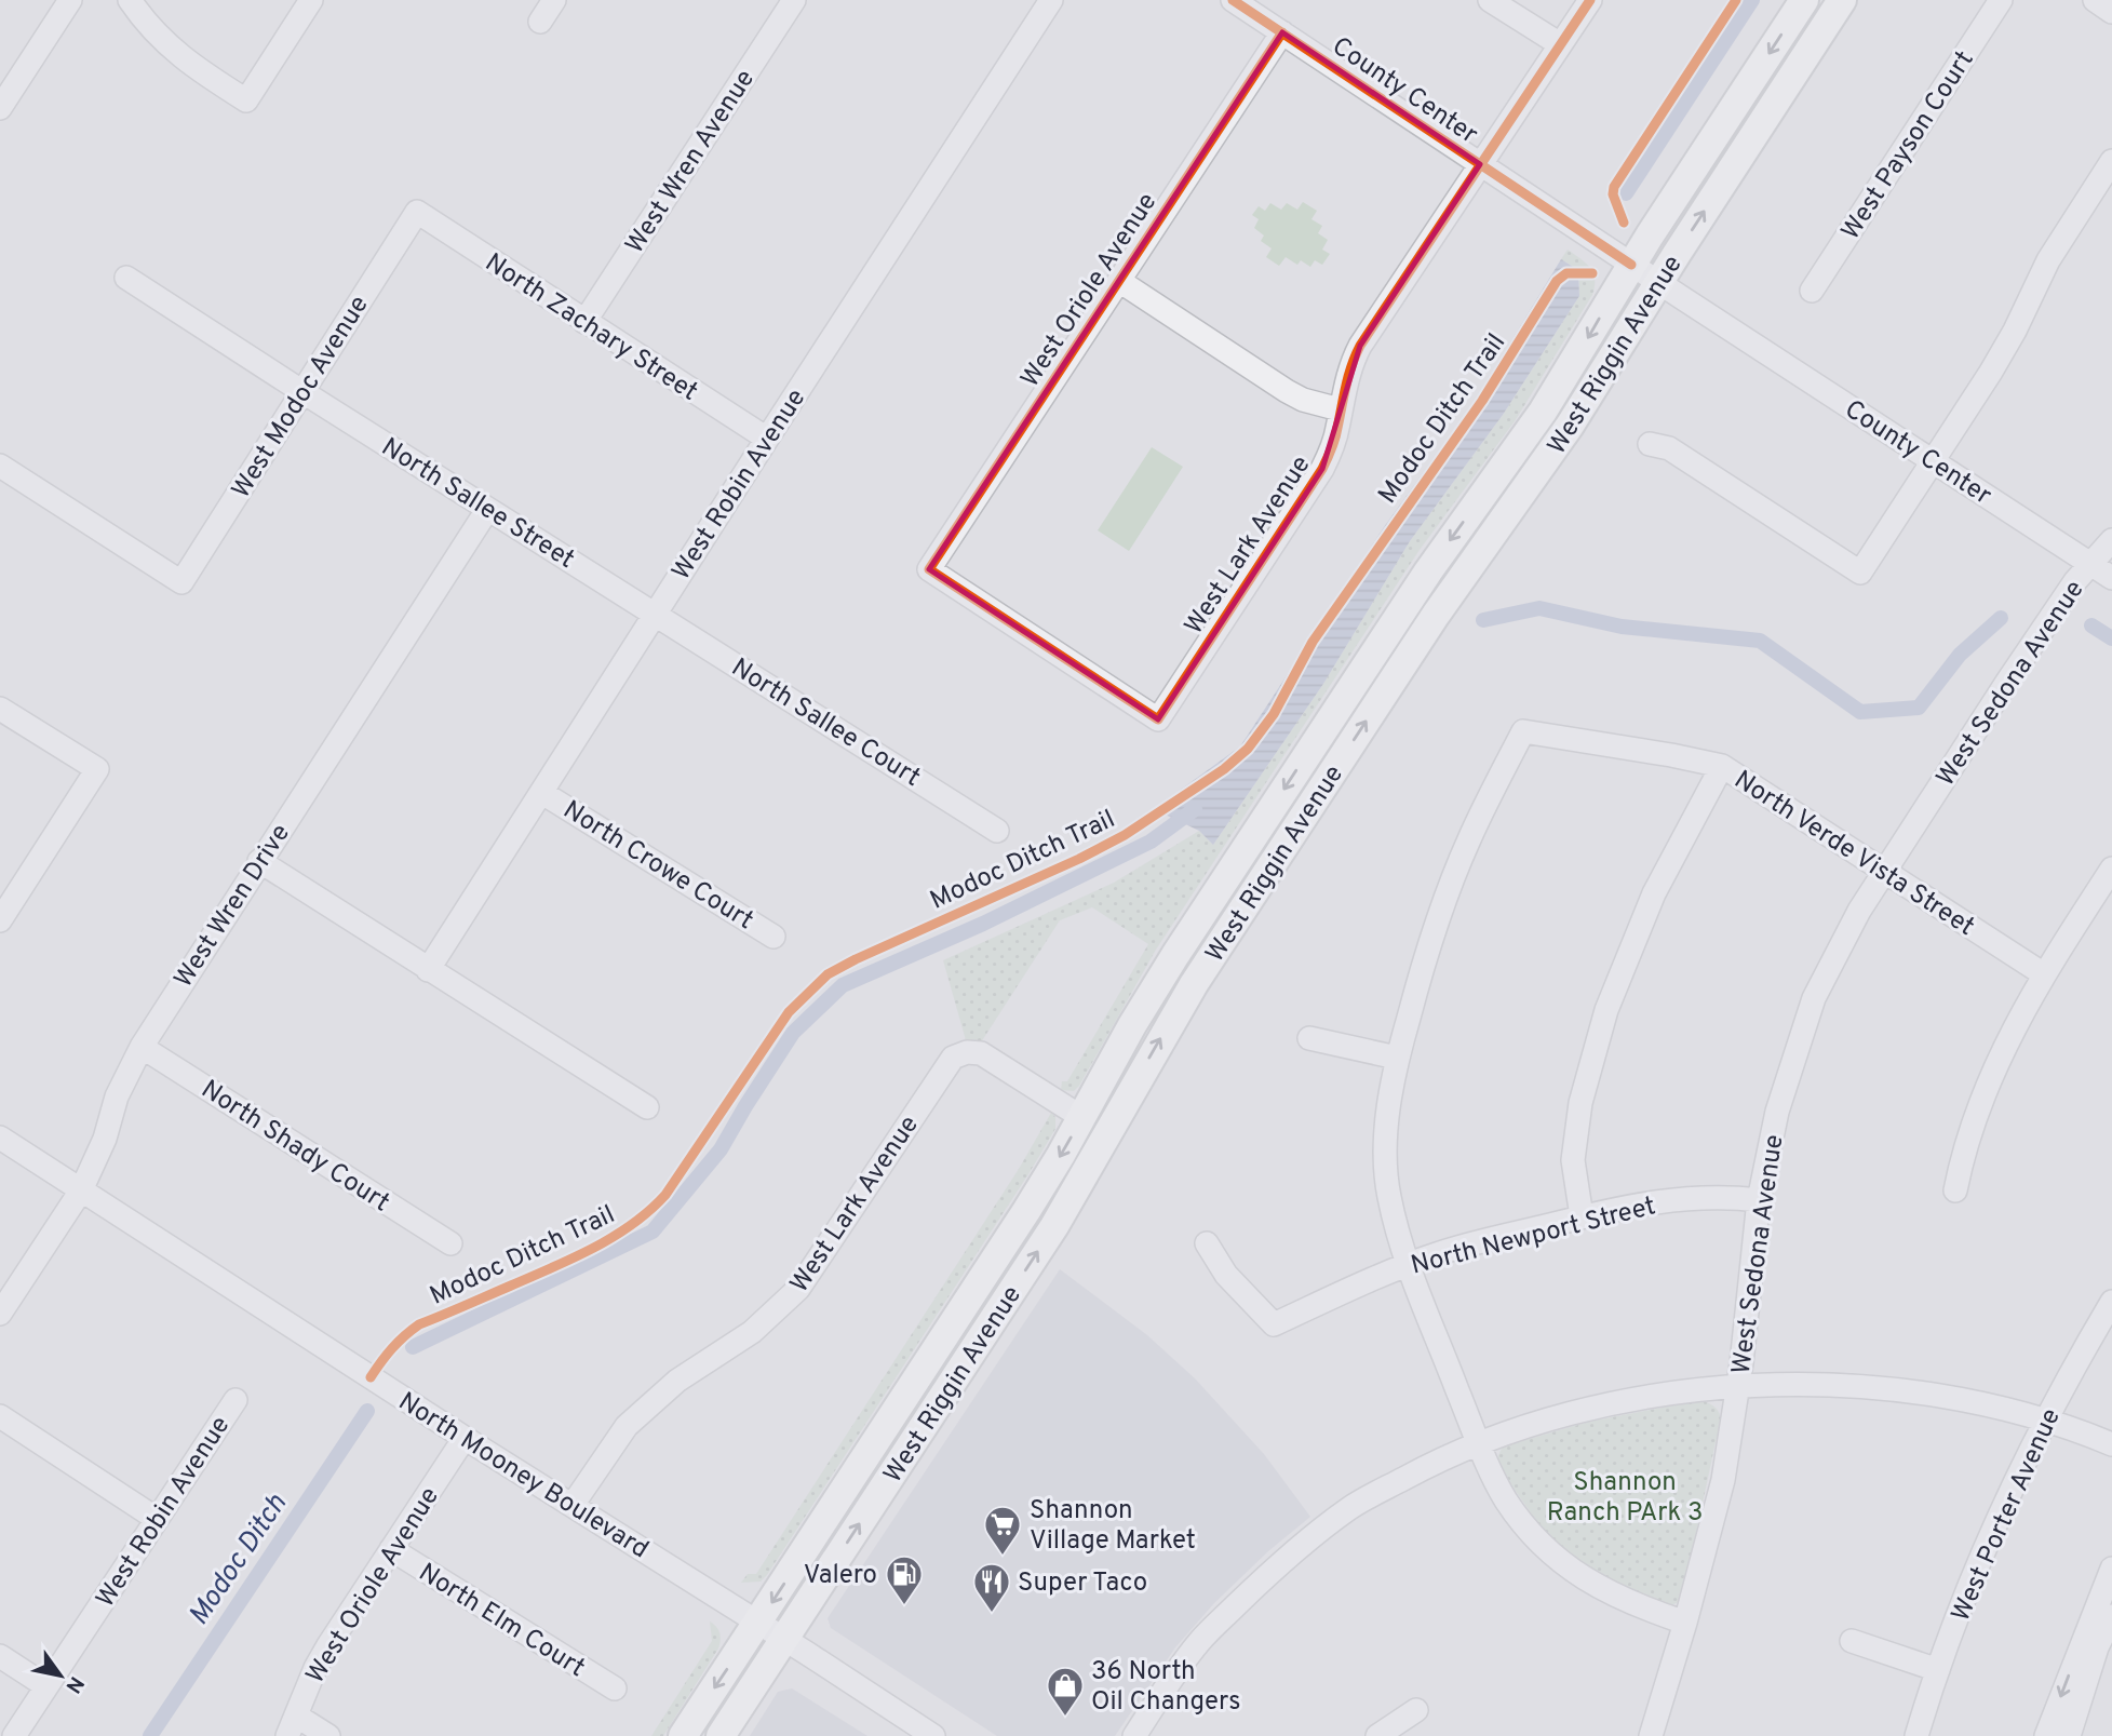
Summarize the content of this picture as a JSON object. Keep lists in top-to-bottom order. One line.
{"streets":{"main road":["West Riggin Avenue"],"street":["County Center","West Payson Court","West Wren Avenue","West Oriole Avenue","North Zachary Street","West Modoc Avenue","West Robin Avenue","North Sallee Street","West Lark Avenue","West Sedona Avenue","North Sallee Court","North Verde Vista Street","North Crowe Court","West Wren Drive","North Shady Court","North Newport Street","North Mooney Boulevard","West Porter Avenue","North Elm Court"],"cycle path":["Modoc Ditch Trail"]},"crossings":[["County Center","West Oriole Avenue"],["County Center","West Riggin Avenue"],["County Center","West Lark Avenue"],["County Center","West Sedona Avenue"],["West Wren Avenue","North Zachary Street"],["West Oriole Avenue","West Lark Avenue"],["West Oriole Avenue","North Mooney Boulevard"],["West Oriole Avenue","North Elm Court"],["North Zachary Street","West Modoc Avenue"],["North Zachary Street","West Robin Avenue"],["West Riggin Avenue","West Lark Avenue"],["West Riggin Avenue","North Mooney Boulevard"],["West Modoc Avenue","North Sallee Street"],["West Robin Avenue","North Sallee Street"],["West Robin Avenue","North Sallee Court"],["West Robin Avenue","North Crowe Court"],["North Sallee Street","North Sallee Court"],["North Sallee Street","West Wren Drive"],["West Lark Avenue","North Mooney Boulevard"],["West Sedona Avenue","North Verde Vista Street"],["West Sedona Avenue","North Newport Street"],["West Wren Drive","North Shady Court"],["West Wren Drive","North Mooney Boulevard"]],"water":["Modoc Ditch"],"parks":["Shannon Ranch PArk 3"],"places":{"supermarket":["Shannon Village Market"],"fuel station":["Valero"],"restaurant":["Super Taco"],"shop":["36 North Oil Changers"]},"north":"bottom right"}
